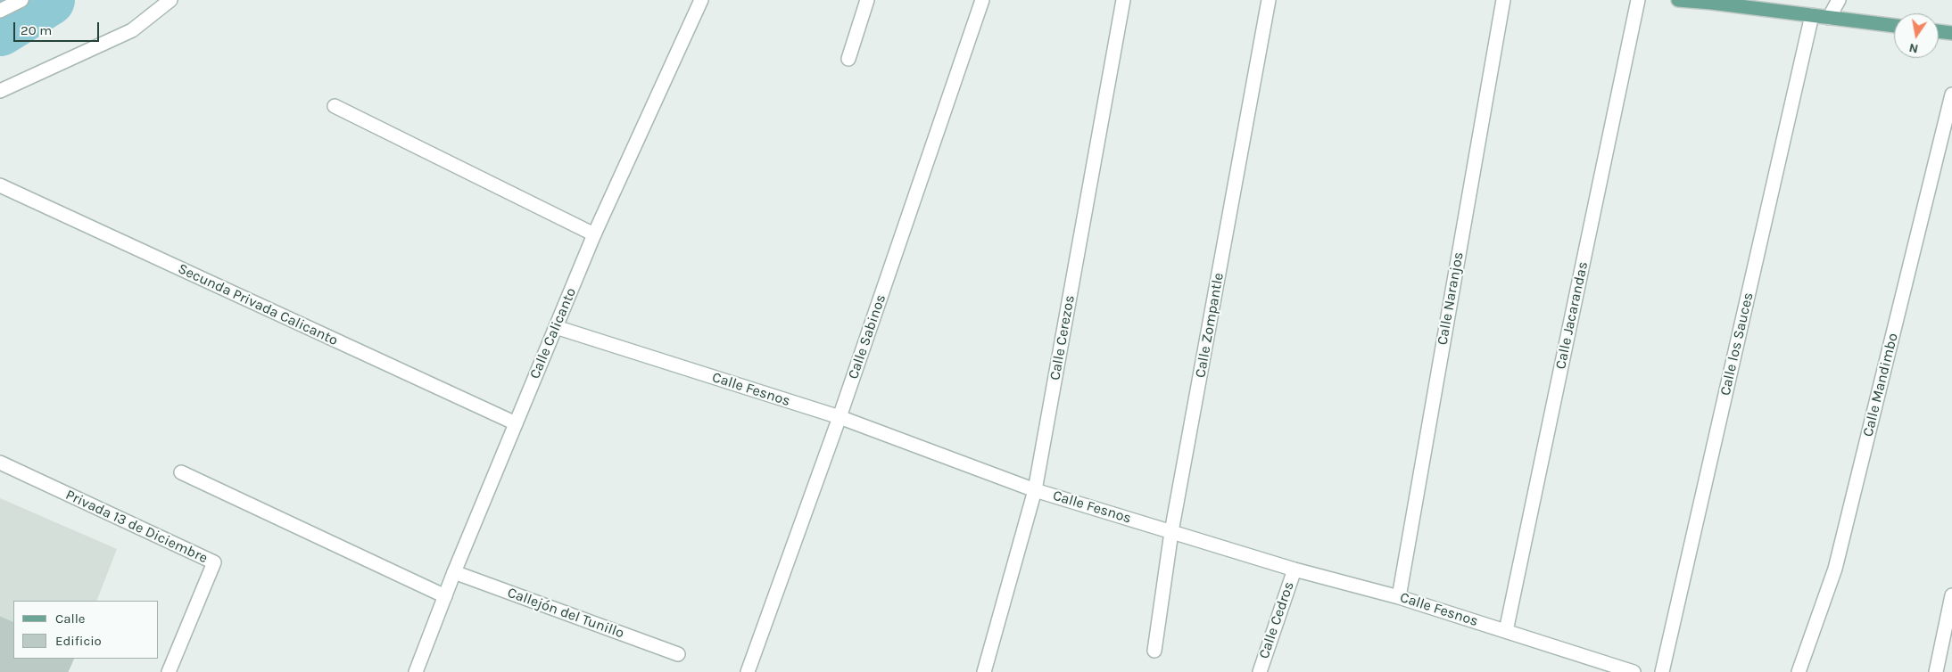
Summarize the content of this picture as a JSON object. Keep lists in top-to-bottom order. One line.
{"streets":{"street":["Calle Naranjos","Secunda Privada Calicanto","Calle Jacarandas","Calle Zompantle","Calle Calicanto","Calle Sabinos","Calle Cerezos","Calle los Sauces","Calle Mandimbo","Calle Fesnos","Privada 13 de Diciembre","Callejón del Tunillo","Calle Cedros"]},"crossings":[["Calle Naranjos","Calle Fesnos"],["Secunda Privada Calicanto","Calle Calicanto"],["Calle Jacarandas","Calle Fesnos"],["Calle Zompantle","Calle Fesnos"],["Calle Calicanto","Calle Fesnos"],["Calle Calicanto","Callejón del Tunillo"],["Calle Sabinos","Calle Fesnos"],["Calle Cerezos","Calle Fesnos"],["Calle Fesnos","Calle Cedros"]],"legend":["Calle","Edificio"],"scale_bar":"20 m","north":"bottom"}
